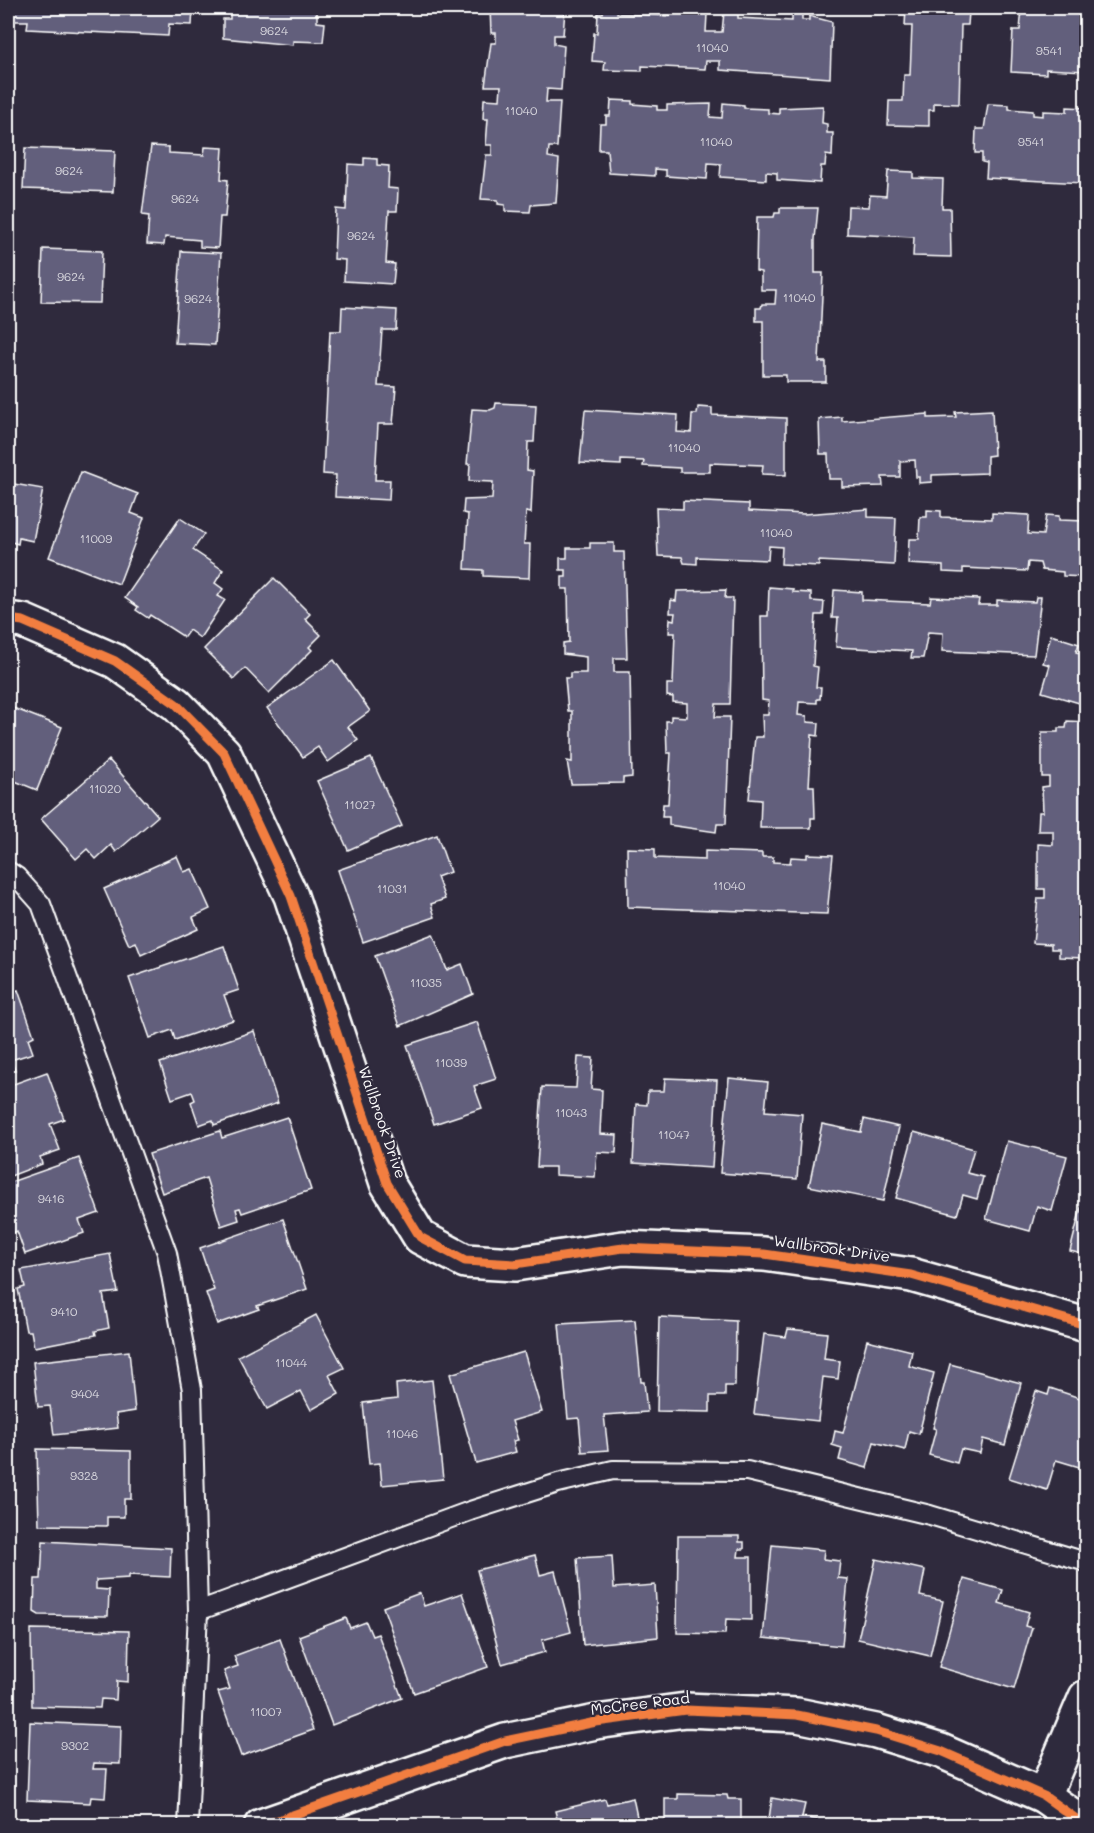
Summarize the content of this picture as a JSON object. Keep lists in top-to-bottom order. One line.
{"streets":{"street":["Wallbrook Drive","McCree Road"]},"house_numbers":["9624","11040","9541","11040","11040","9541","9624","9624","9624","9624","11040","9624","11040","11040","11009","11020","11027","11040","11031","11035","11039","11043","11047","9416","9410","11044","9404","11046","9328","11007","9302"]}
